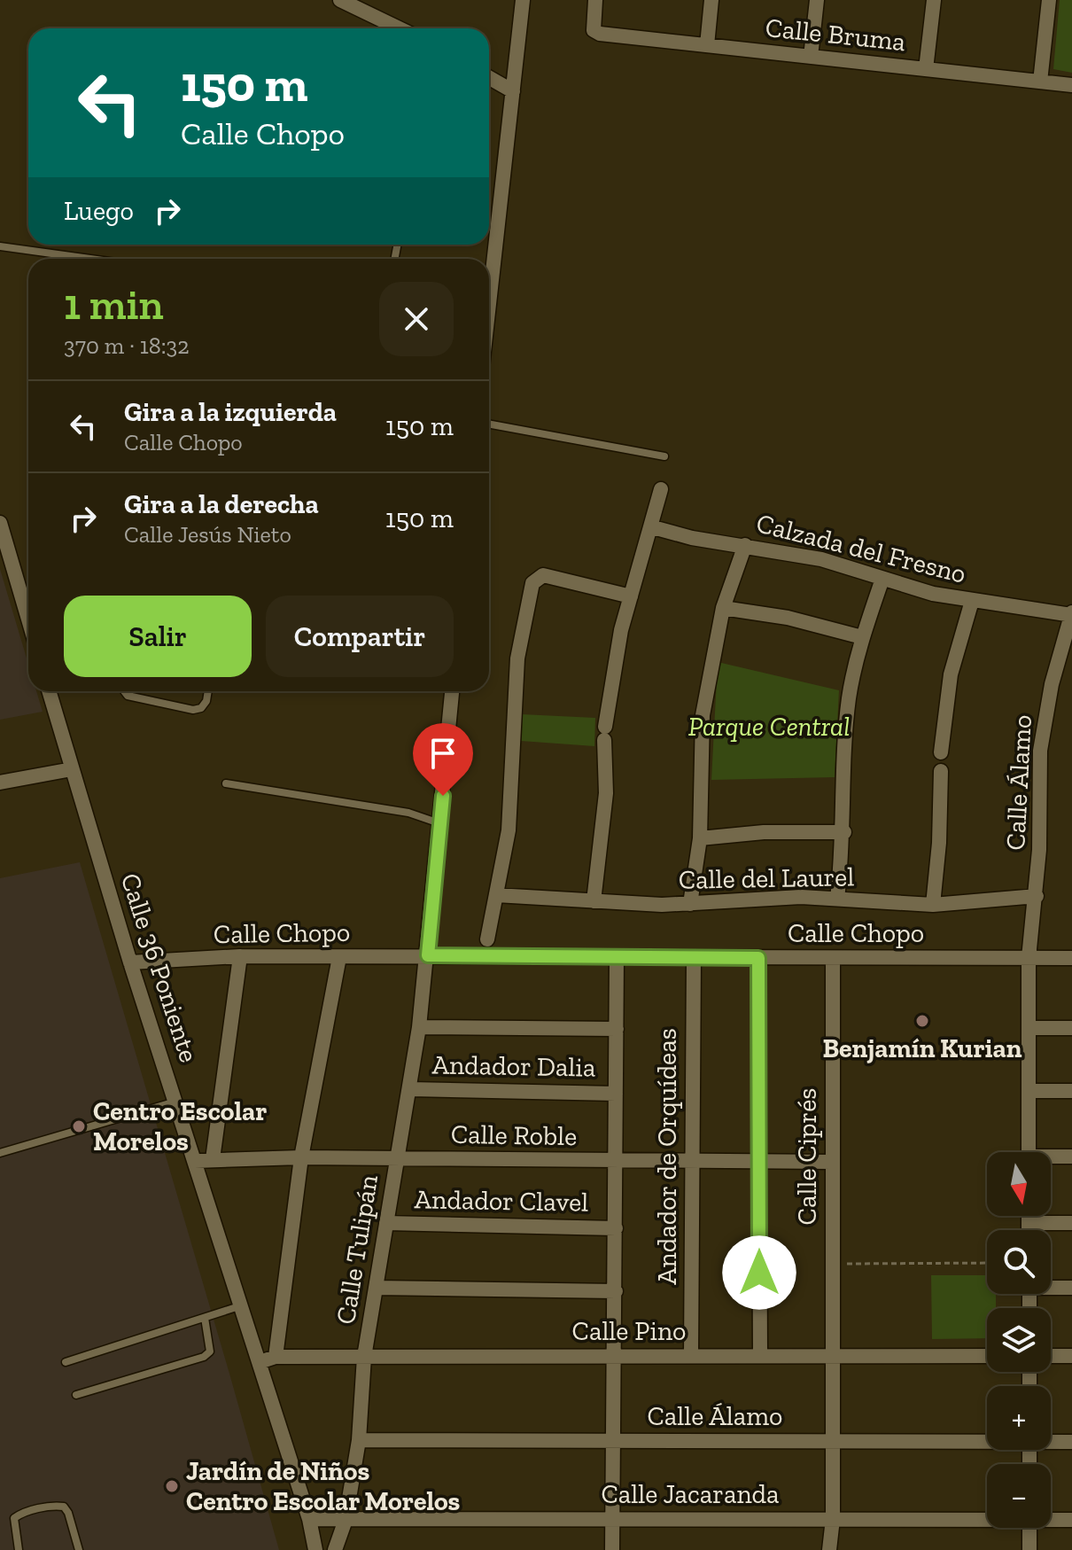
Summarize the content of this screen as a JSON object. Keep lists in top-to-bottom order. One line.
{"streets":{"street":["Calle Bruma","Calzada del Fresno","Calle Álamo","Calle del Laurel","Calle Chopo","Calle 36 Poniente","Andador Dalia","Calle Roble","Andador de Orquídeas","Calle Ciprés","Andador Clavel","Calle Tulipán","Calle Pino","Calle Jacaranda"]},"crossings":[["Calzada del Fresno","Calle Álamo"],["Calle Álamo","Calle del Laurel"],["Calle Álamo","Calle Chopo"],["Calle Álamo","Calle Ciprés"],["Calle Álamo","Calle Tulipán"],["Calle Chopo","Calle 36 Poniente"],["Calle Chopo","Andador de Orquídeas"],["Calle Chopo","Calle Ciprés"],["Calle Chopo","Calle Tulipán"],["Calle 36 Poniente","Calle Roble"],["Calle 36 Poniente","Calle Pino"],["Calle 36 Poniente","Calle Jacaranda"],["Andador Dalia","Calle Tulipán"],["Calle Roble","Andador de Orquídeas"],["Calle Roble","Calle Ciprés"],["Calle Roble","Calle Tulipán"],["Andador de Orquídeas","Calle Pino"],["Calle Ciprés","Calle Pino"],["Calle Ciprés","Calle Jacaranda"],["Andador Clavel","Calle Tulipán"],["Calle Tulipán","Calle Pino"],["Calle Tulipán","Calle Jacaranda"]],"parks":["Parque Central"],"places":["Benjamín Kurian","Centro Escolar Morelos","Jardín de Niños Centro Escolar Morelos"],"north":"bottom","page":{"turn":["150 m","Calle Chopo"],"then":"Luego","heading":["1 min","370 m · 18:32"],"list":[{"name":"Gira a la izquierda","note":"Calle Chopo","value":"150 m"},{"name":"Gira a la derecha","note":"Calle Jesús Nieto","value":"150 m"}],"buttons":["Salir","Compartir"],"map_buttons":["+","−"]}}
